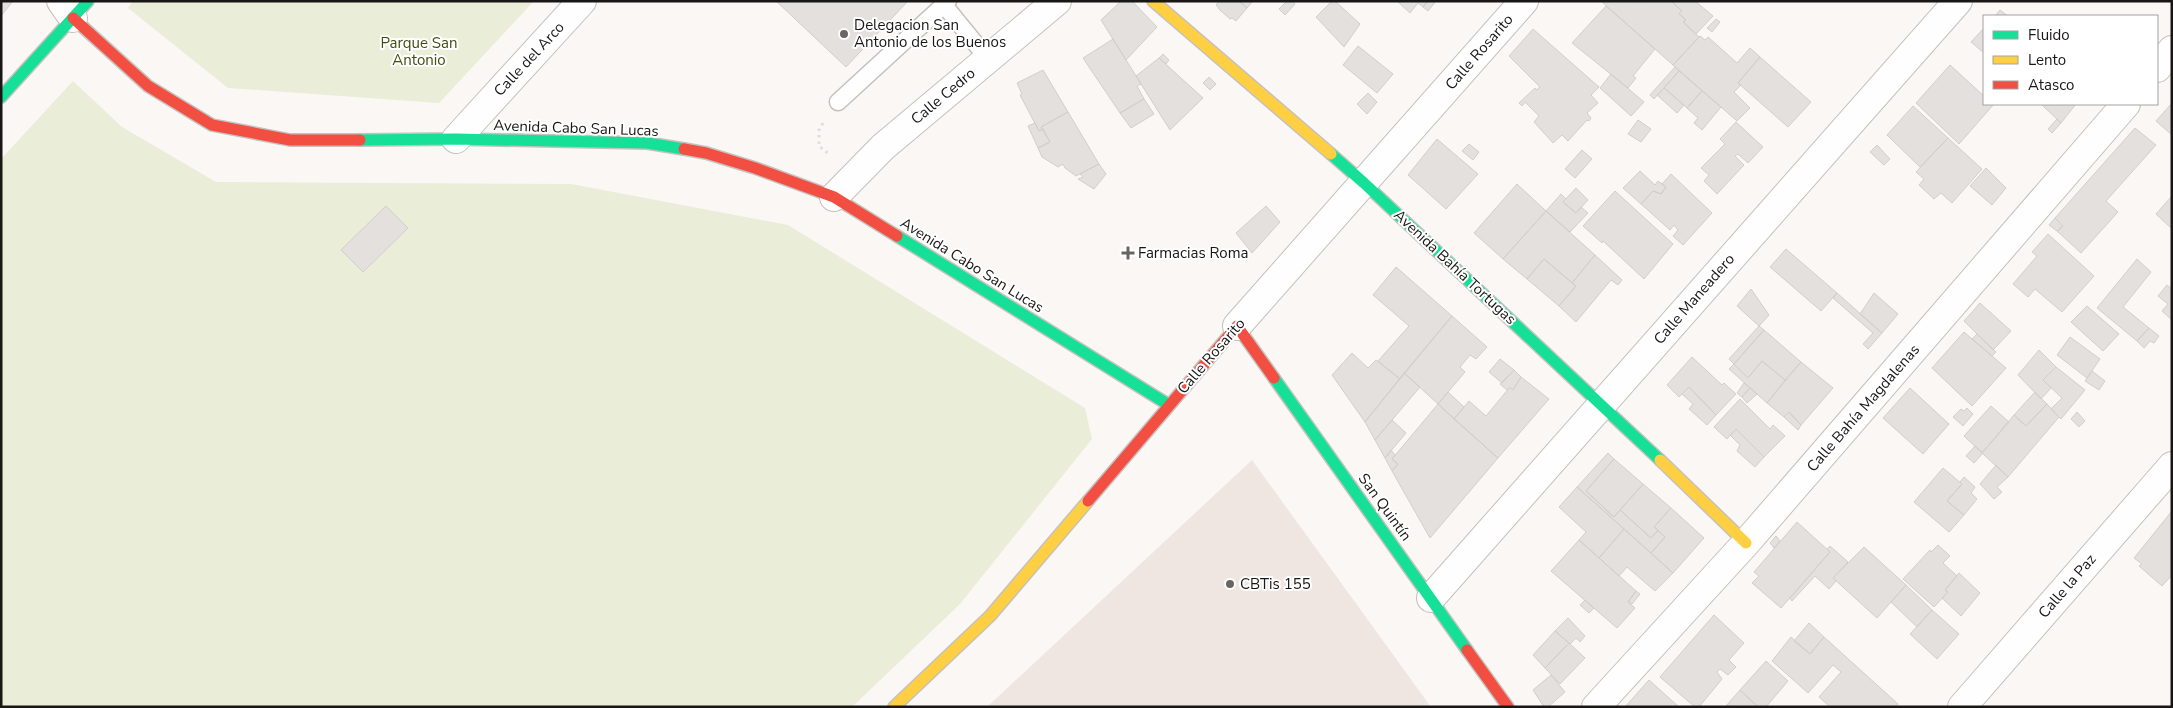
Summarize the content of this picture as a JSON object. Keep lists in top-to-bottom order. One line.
{"streets":{"street":["Calle Rosarito","Calle del Arco","Calle Cedro","Avenida Cabo San Lucas","Avenida Bahía Tortugas","Calle Maneadero","Calle Bahía Magdalenas","San Quintín","Calle la Paz"]},"crossings":[["Calle Rosarito","Avenida Cabo San Lucas"],["Calle Rosarito","Avenida Bahía Tortugas"],["Calle Rosarito","San Quintín"],["Calle del Arco","Avenida Cabo San Lucas"],["Calle Cedro","Avenida Cabo San Lucas"],["Avenida Bahía Tortugas","Calle Maneadero"],["Avenida Bahía Tortugas","Calle Bahía Magdalenas"],["Calle Maneadero","San Quintín"]],"parks":["Parque San Antonio"],"places":{"other":["Delegacion San Antonio de los Buenos","CBTis 155"],"health":["Farmacias Roma"]},"legend":["Fluido","Lento","Atasco"]}
